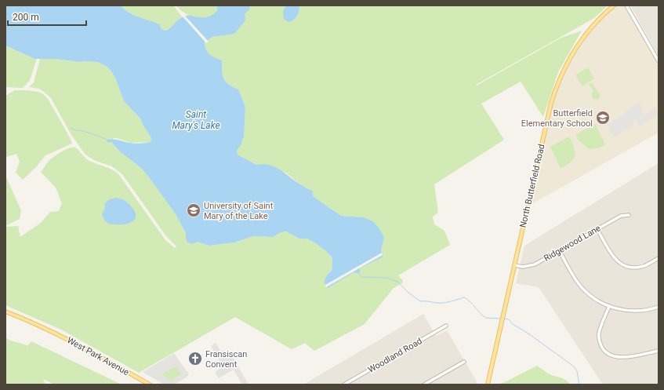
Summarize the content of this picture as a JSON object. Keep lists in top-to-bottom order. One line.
{"streets":{"main road":["North Butterfield Road","West Park Avenue"],"street":["Ridgewood Lane","Woodland Road"]},"crossings":[["North Butterfield Road","Ridgewood Lane"]],"water":["Saint Mary's Lake"],"places":{"school or university":["Butterfield Elementary School","University of Saint Mary of the Lake"],"church":["Fransiscan Convent"]},"scale_bar":"200 m"}
